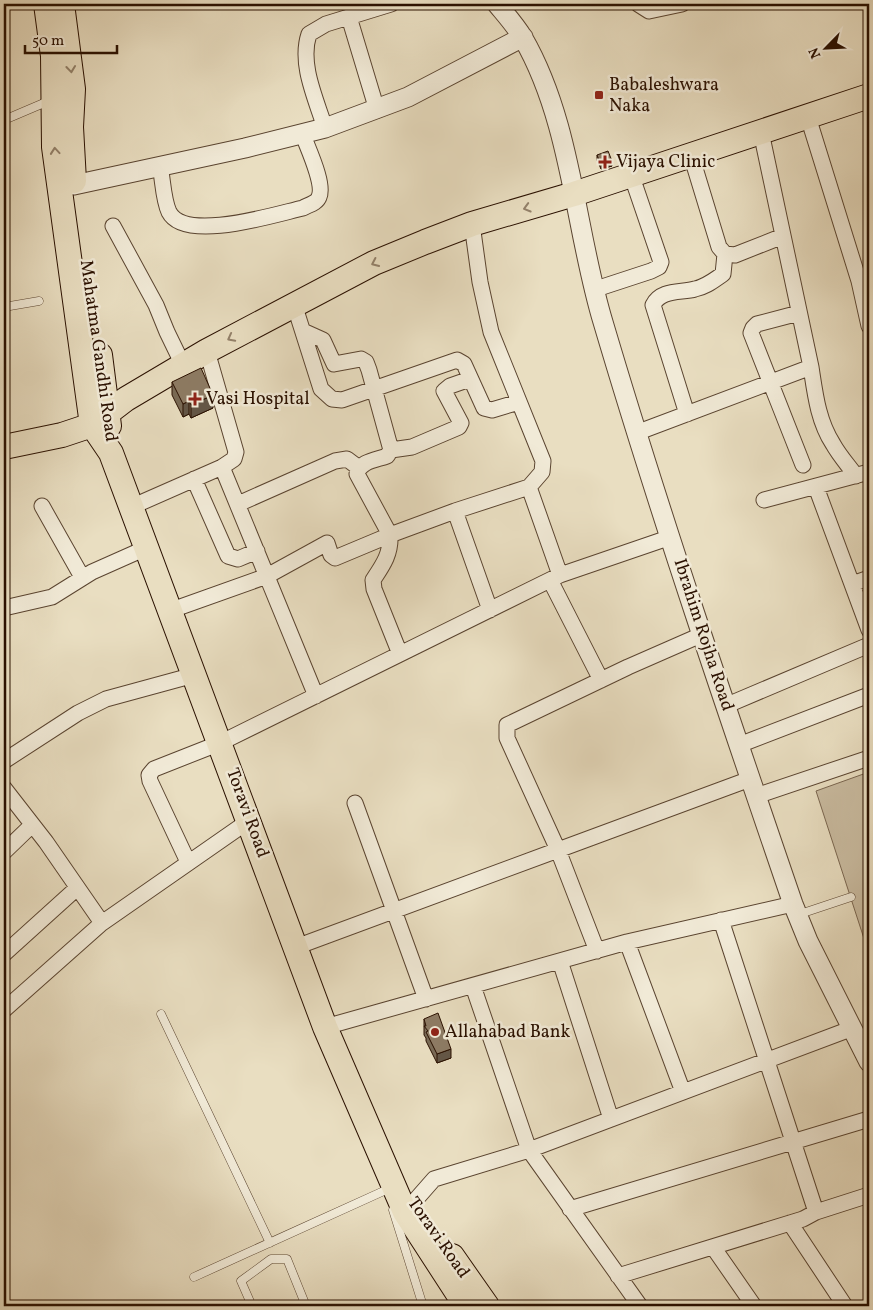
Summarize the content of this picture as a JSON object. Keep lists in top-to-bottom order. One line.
{"streets":{"main road":["Mahatma Gandhi Road","Toravi Road"],"street":["Ibrahim Rojha Road"]},"crossings":[["Mahatma Gandhi Road","Toravi Road"]],"places":{"transit":["Babaleshwara Naka"],"health":["Vijaya Clinic","Vasi Hospital"],"other":["Allahabad Bank"]},"scale_bar":"50 m","north":"bottom left"}
